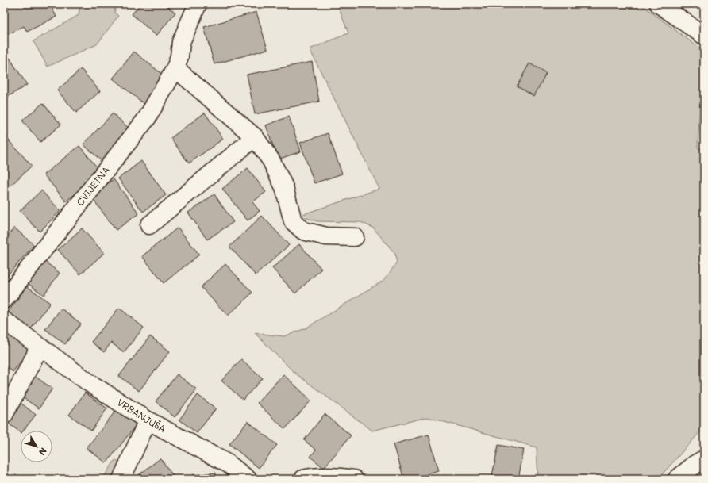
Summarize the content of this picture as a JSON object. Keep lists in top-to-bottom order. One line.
{"streets":{"street":["CVIJETNA","VRBANJUŠA"]},"north":"bottom right"}
